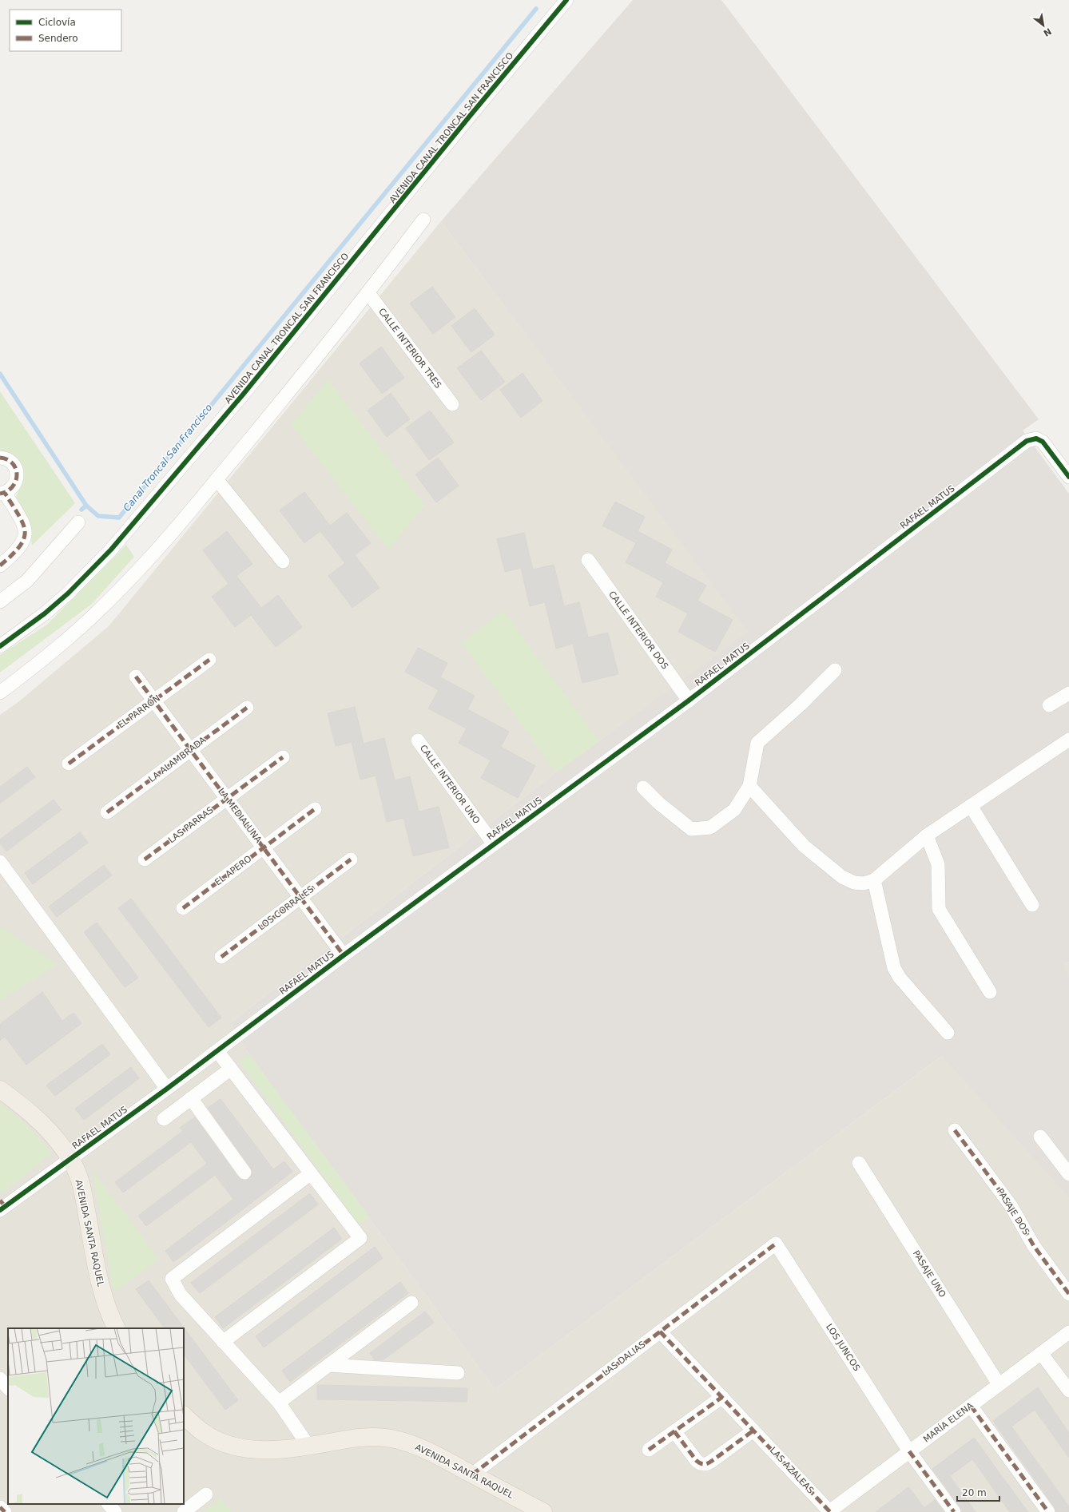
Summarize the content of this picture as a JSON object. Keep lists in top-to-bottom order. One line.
{"streets":{"main road":["AVENIDA SANTA RAQUEL"],"street":["AVENIDA CANAL TRONCAL SAN FRANCISCO","CALLE INTERIOR TRES","RAFAEL MATUS","CALLE INTERIOR DOS","EL PARRÓN","LA ALAMBRADA","CALLE INTERIOR UNO","LA MEDIALUNA","LAS PARRAS","EL APERO","LOS CORRALES","PASAJE DOS","PASAJE UNO","LOS JUNCOS","LAS DALIAS","MARÍA ELENA","LAS AZALEAS"]},"crossings":[["RAFAEL MATUS","CALLE INTERIOR DOS"],["RAFAEL MATUS","CALLE INTERIOR UNO"],["RAFAEL MATUS","LA MEDIALUNA"],["RAFAEL MATUS","AVENIDA SANTA RAQUEL"],["EL PARRÓN","LA MEDIALUNA"],["LA ALAMBRADA","LA MEDIALUNA"],["LA MEDIALUNA","LAS PARRAS"],["LA MEDIALUNA","EL APERO"],["LA MEDIALUNA","LOS CORRALES"],["AVENIDA SANTA RAQUEL","LAS DALIAS"],["PASAJE UNO","MARÍA ELENA"],["LOS JUNCOS","LAS DALIAS"],["LOS JUNCOS","MARÍA ELENA"],["LAS DALIAS","LAS AZALEAS"],["MARÍA ELENA","LAS AZALEAS"]],"water":["Canal Troncal San Francisco"],"legend":["Ciclovía","Sendero"],"scale_bar":"20 m","north":"bottom right"}
